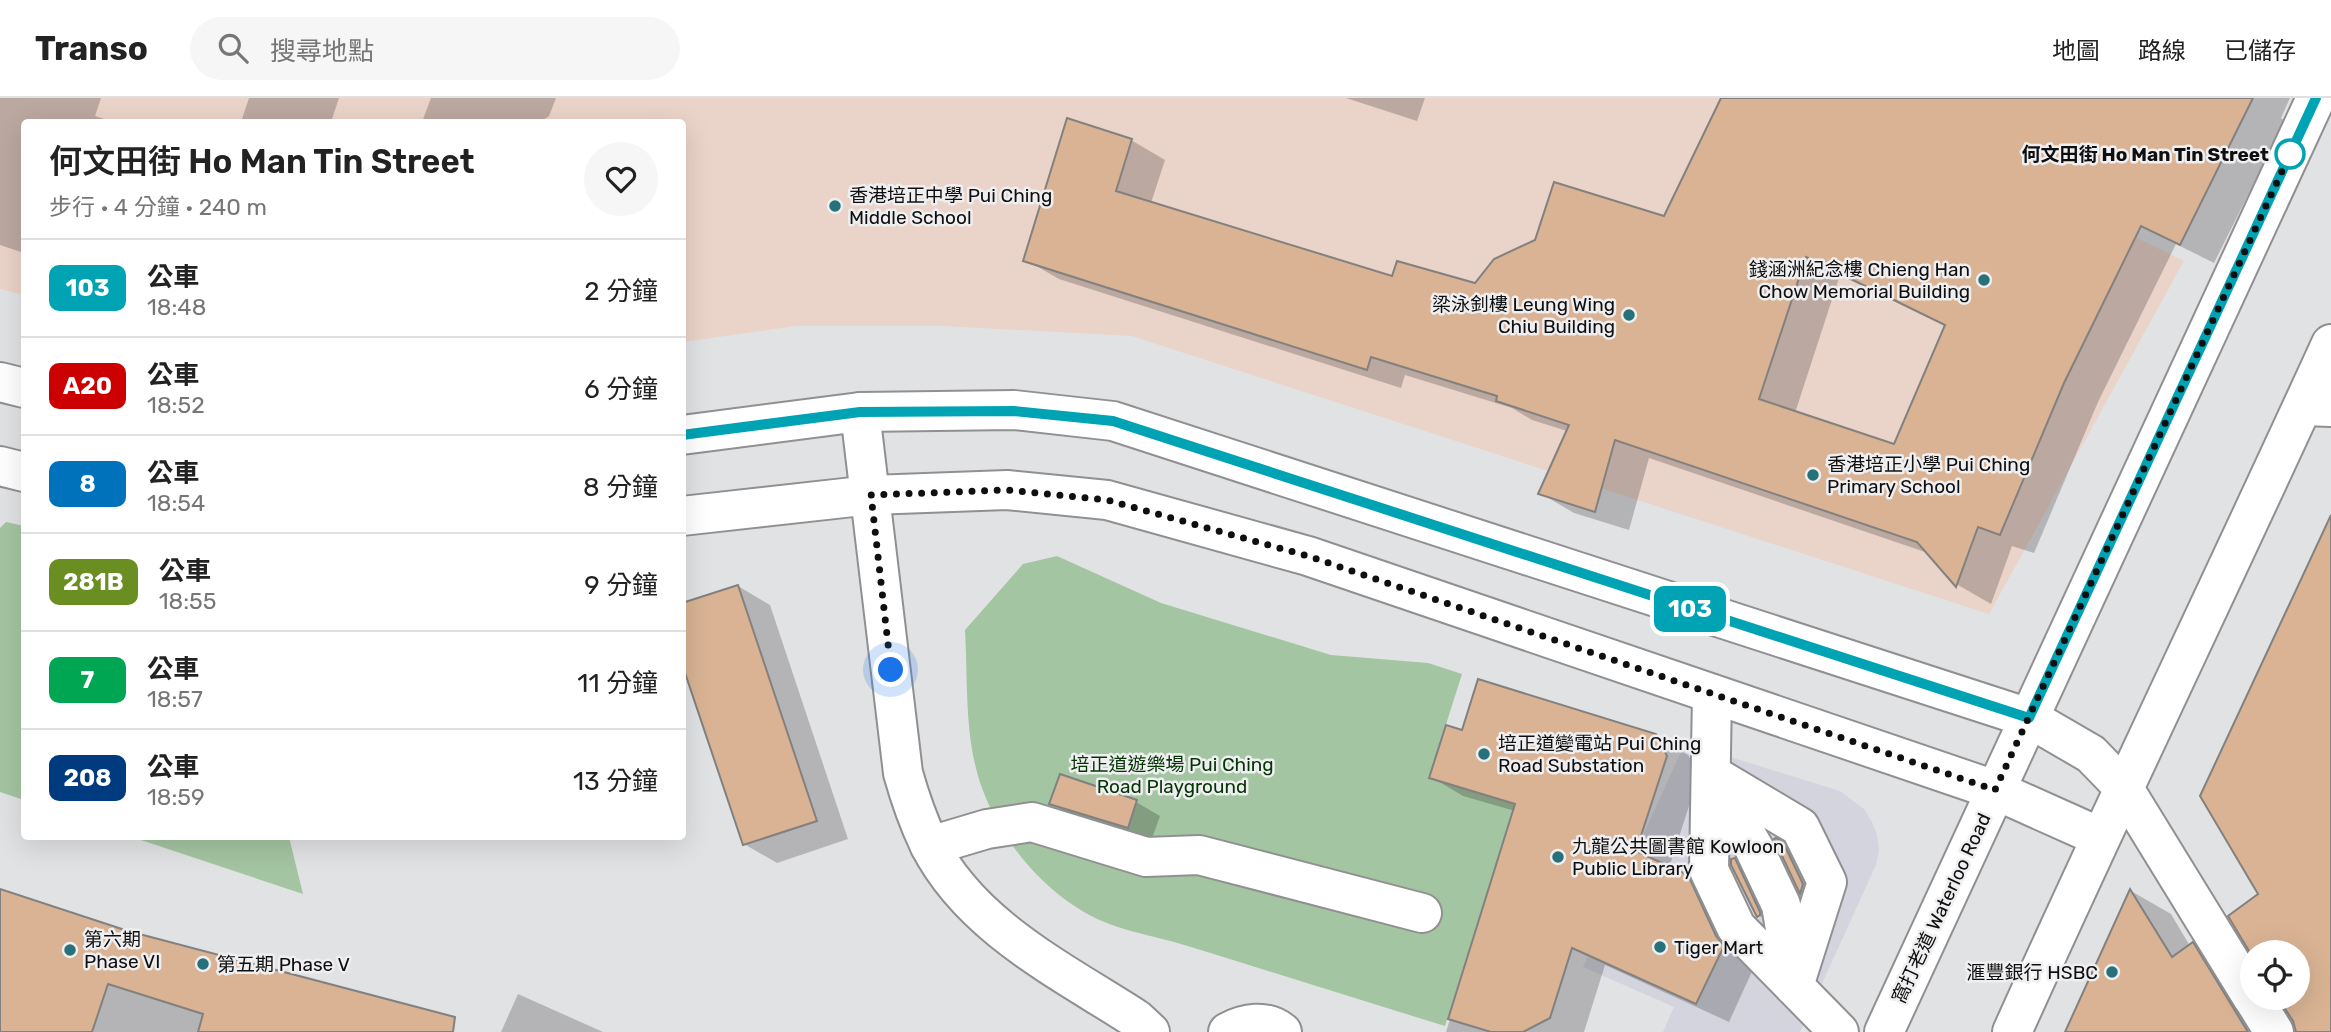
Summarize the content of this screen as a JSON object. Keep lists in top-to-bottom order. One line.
{"streets":{"main road":["窩打老道 Waterloo Road"]},"parks":["培正道遊樂場 Pui Ching Road Playground"],"places":["何文田街 Ho Man Tin Street","香港培正中學 Pui Ching Middle School","錢涵洲紀念樓 Chieng Han Chow Memorial Building","梁泳釗樓 Leung Wing Chiu Building","香港培正小學 Pui Ching Primary School","培正道變電站 Pui Ching Road Substation","九龍公共圖書館 Kowloon Public Library","Tiger Mart","第六期 Phase VI","第五期 Phase V","滙豐銀行 HSBC"],"lines":["bus line 103"],"page":{"header":"Transo","search":"搜尋地點","nav":["地圖","路線","已儲存"],"on_map":"103","heading":["何文田街 Ho Man Tin Street","步行 · 4 分鐘 · 240 m"],"list":[{"mark":"103","name":"公車","note":"18:48","value":"2 分鐘"},{"mark":"A20","name":"公車","note":"18:52","value":"6 分鐘"},{"mark":"8","name":"公車","note":"18:54","value":"8 分鐘"},{"mark":"281B","name":"公車","note":"18:55","value":"9 分鐘"},{"mark":"7","name":"公車","note":"18:57","value":"11 分鐘"},{"mark":"208","name":"公車","note":"18:59","value":"13 分鐘"}]}}
